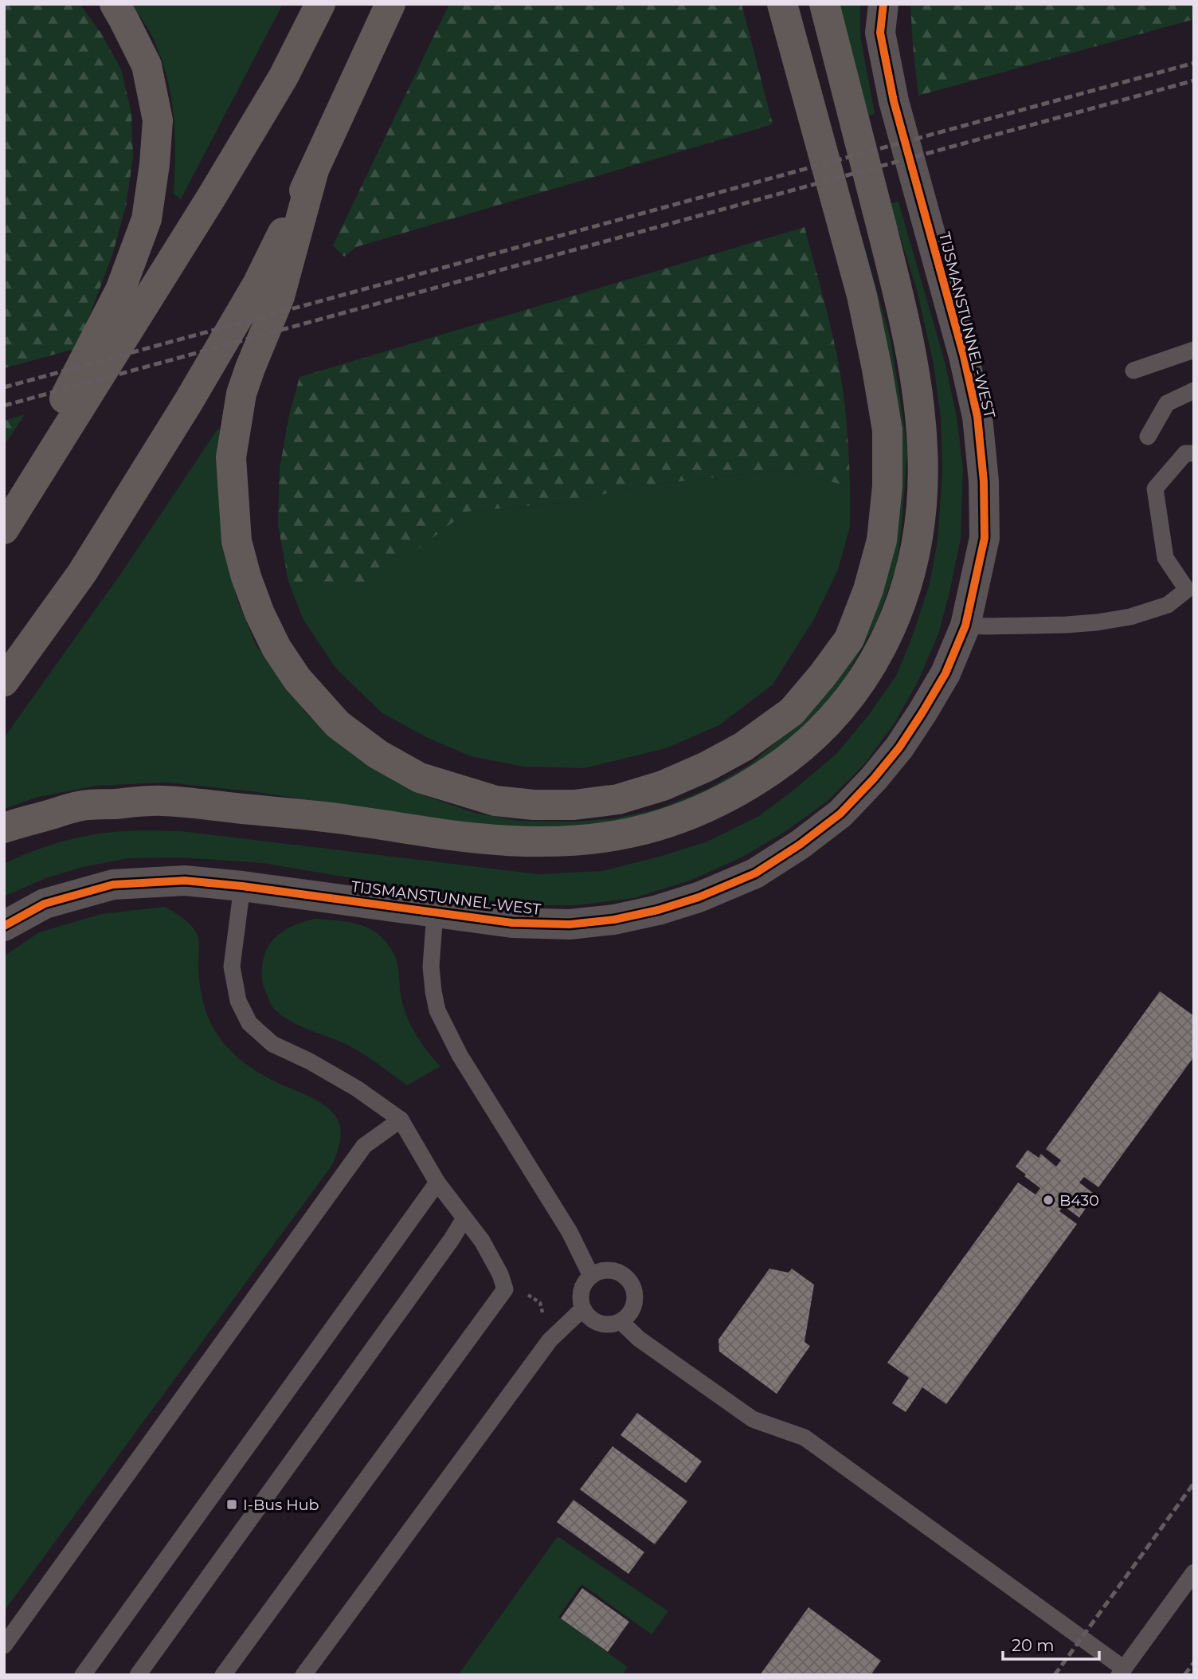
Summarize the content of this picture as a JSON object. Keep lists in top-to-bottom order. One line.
{"streets":{"street":["TIJSMANSTUNNEL-WEST"]},"places":{"other":["B430"],"transit":["I-Bus Hub"]},"scale_bar":"20 m"}
